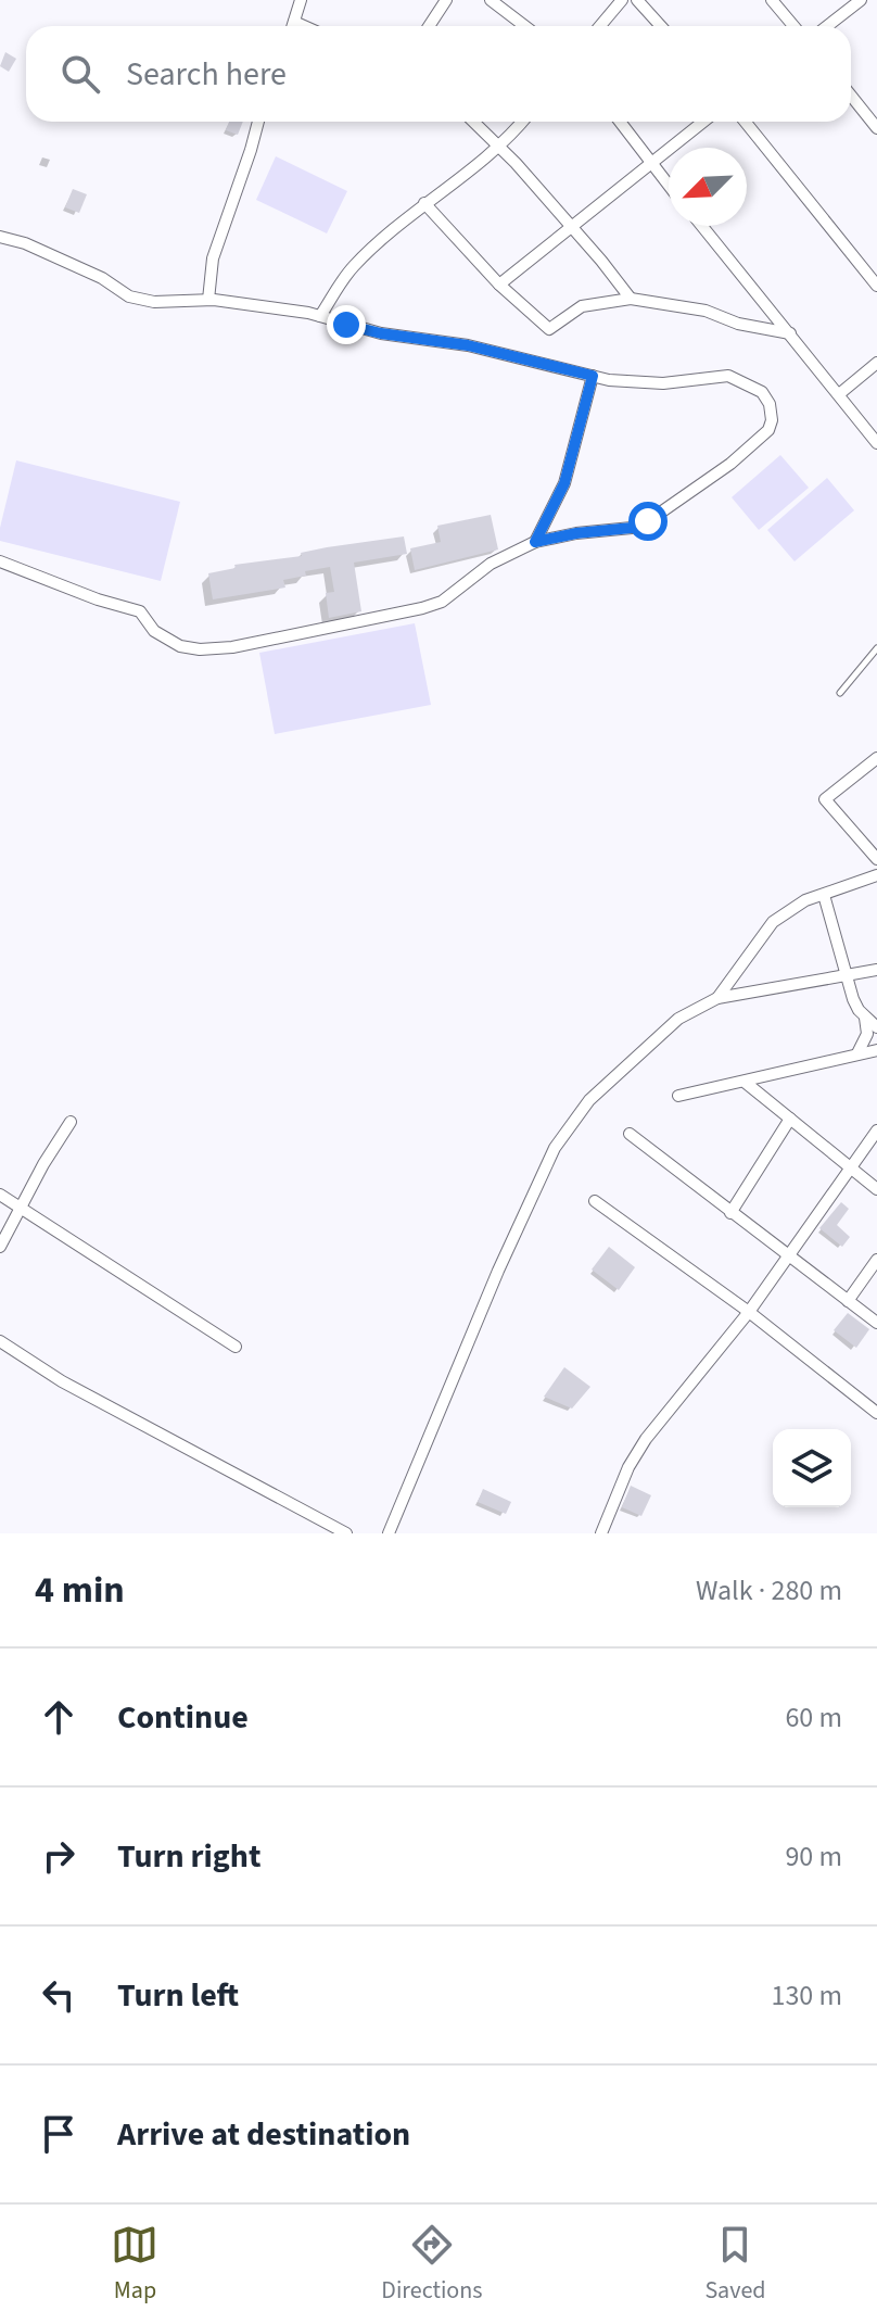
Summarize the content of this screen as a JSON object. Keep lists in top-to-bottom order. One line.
{"north":"bottom left","page":{"search":"Search here","heading":["4 min","Walk · 280 m"],"list":[["Continue","60 m"],["Turn right","90 m"],["Turn left","130 m"],"Arrive at destination"],"nav":["Map","Directions","Saved"]}}
